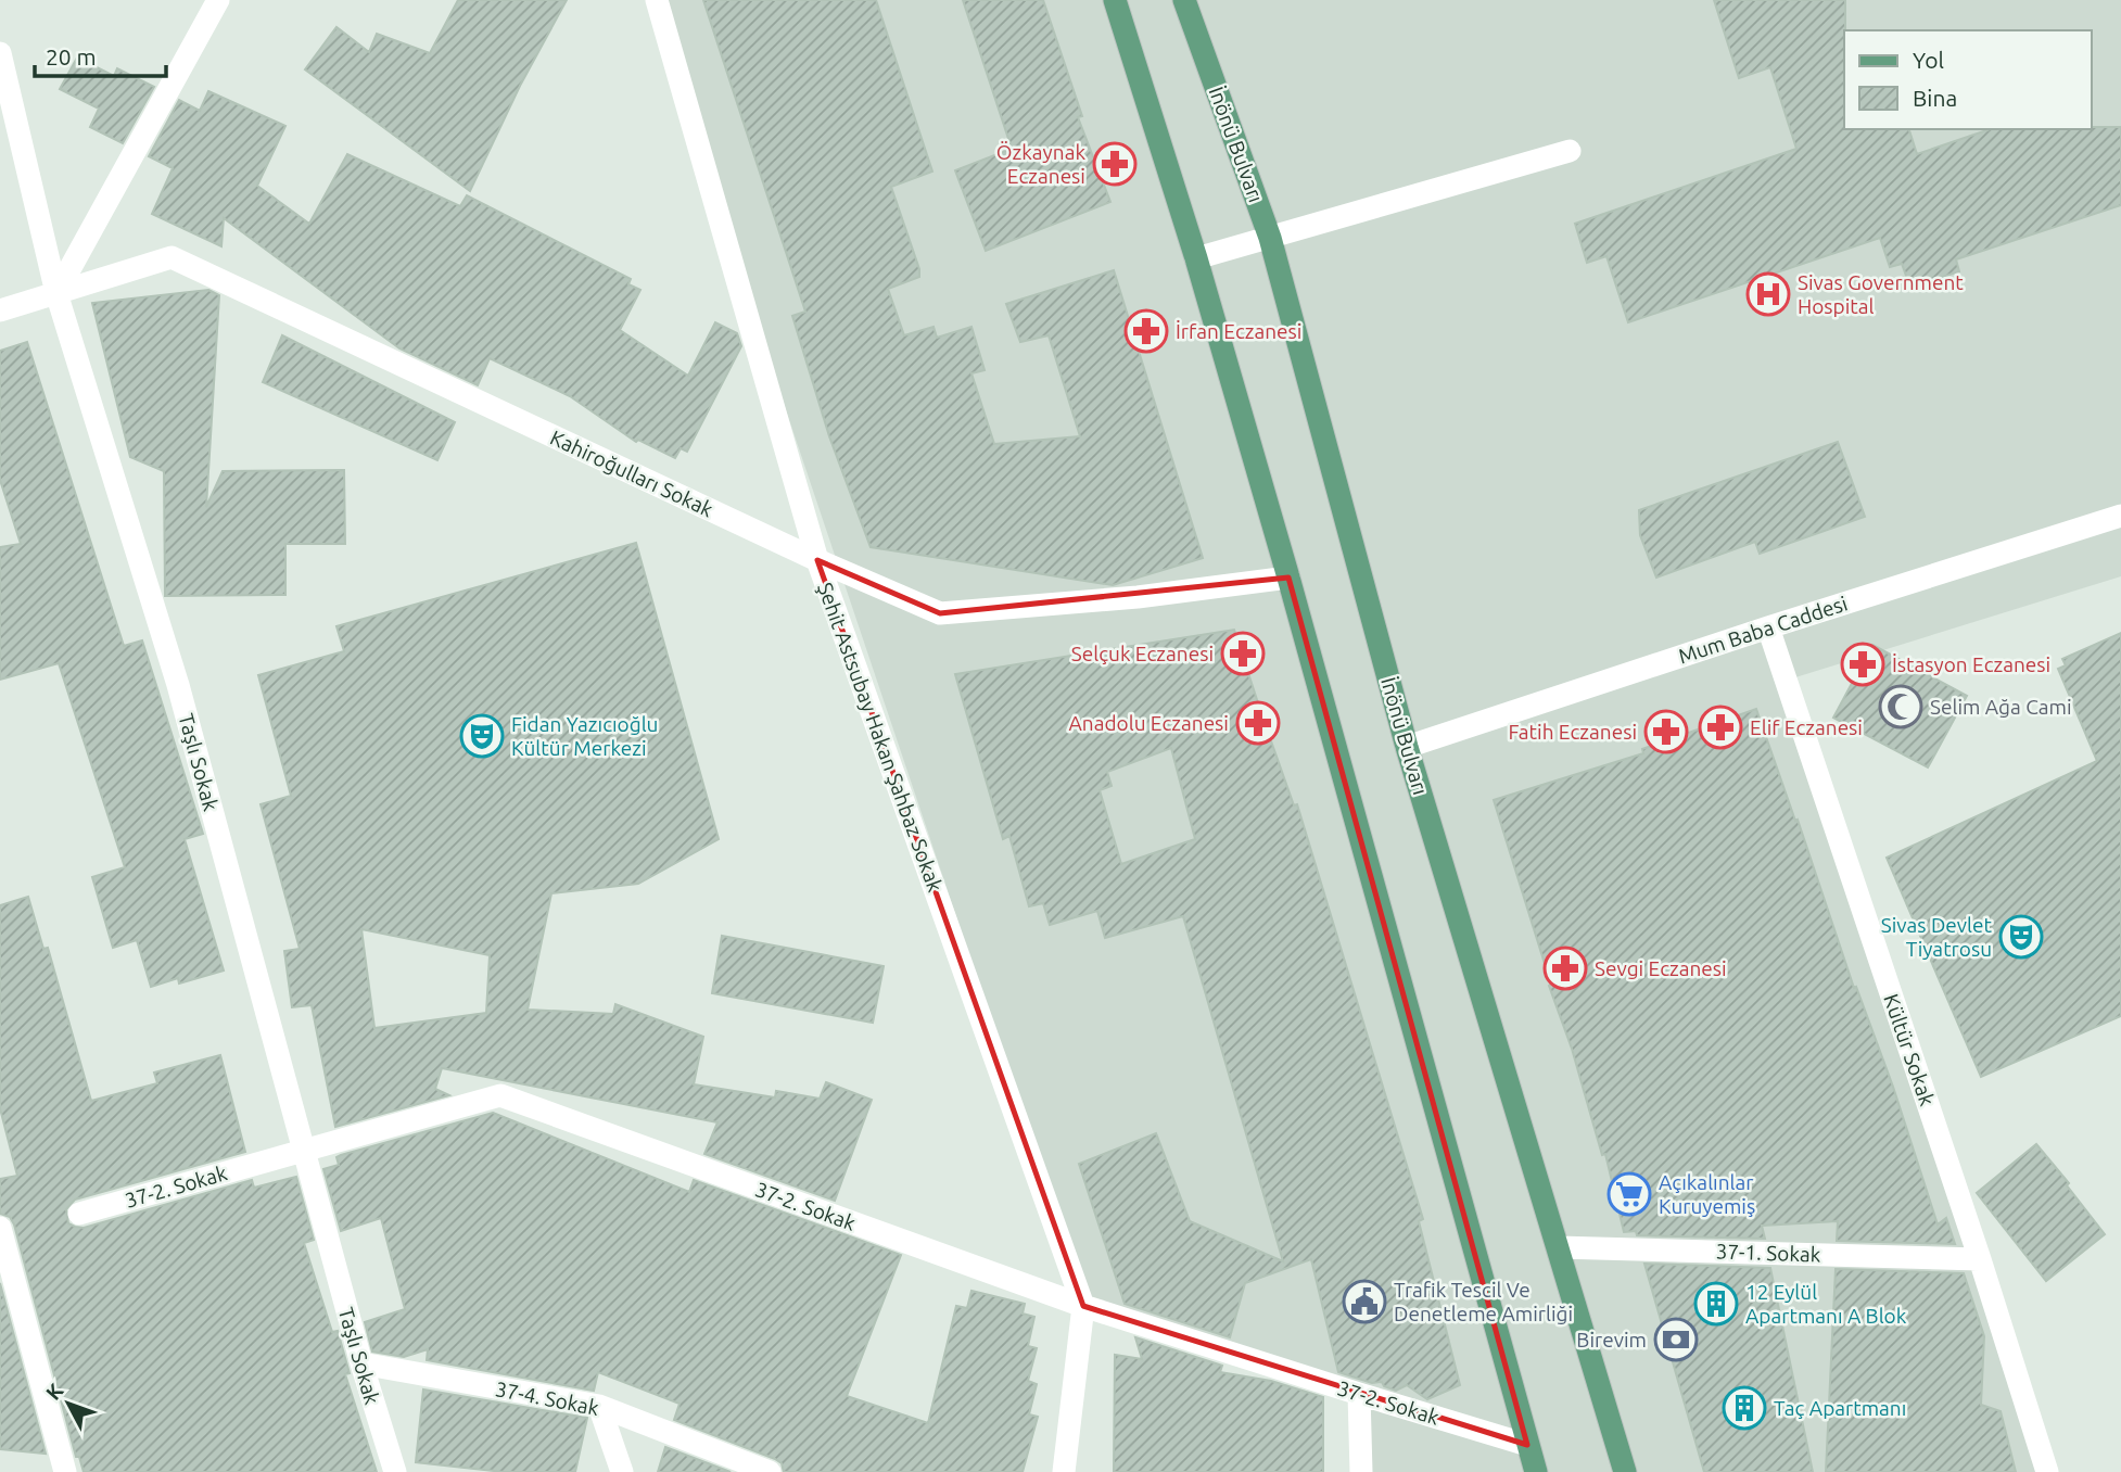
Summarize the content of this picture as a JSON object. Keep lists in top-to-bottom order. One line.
{"streets":{"main road":["İnönü Bulvarı"],"street":["Kahiroğulları Sokak","Mum Baba Caddesi","Şehit Astsubay Hakan Şahbaz Sokak","Taşlı Sokak","Kültür Sokak","37-2. Sokak","37-1. Sokak","37-4. Sokak"]},"crossings":[["İnönü Bulvarı","Mum Baba Caddesi"],["İnönü Bulvarı","37-1. Sokak"],["Kahiroğulları Sokak","Şehit Astsubay Hakan Şahbaz Sokak"],["Kahiroğulları Sokak","Taşlı Sokak"],["Mum Baba Caddesi","Kültür Sokak"],["Şehit Astsubay Hakan Şahbaz Sokak","37-2. Sokak"],["Taşlı Sokak","37-2. Sokak"],["Taşlı Sokak","37-4. Sokak"],["Kültür Sokak","37-1. Sokak"]],"places":{"pharmacy":["Özkaynak Eczanesi","İrfan Eczanesi","Selçuk Eczanesi","İstasyon Eczanesi","Anadolu Eczanesi","Elif Eczanesi","Fatih Eczanesi","Sevgi Eczanesi"],"hospital":["Sivas Government Hospital"],"mosque":["Selim Ağa Cami"],"theatre":["Fidan Yazıcıoğlu Kültür Merkezi","Sivas Devlet Tiyatrosu"],"supermarket":["Açıkalınlar Kuruyemiş"],"public building":["Trafik Tescil Ve Denetleme Amirliği"],"building":["12 Eylül Apartmanı A Blok","Taç Apartmanı"],"bank":["Birevim"]},"legend":["Yol","Bina"],"scale_bar":"20 m","north":"top left"}
